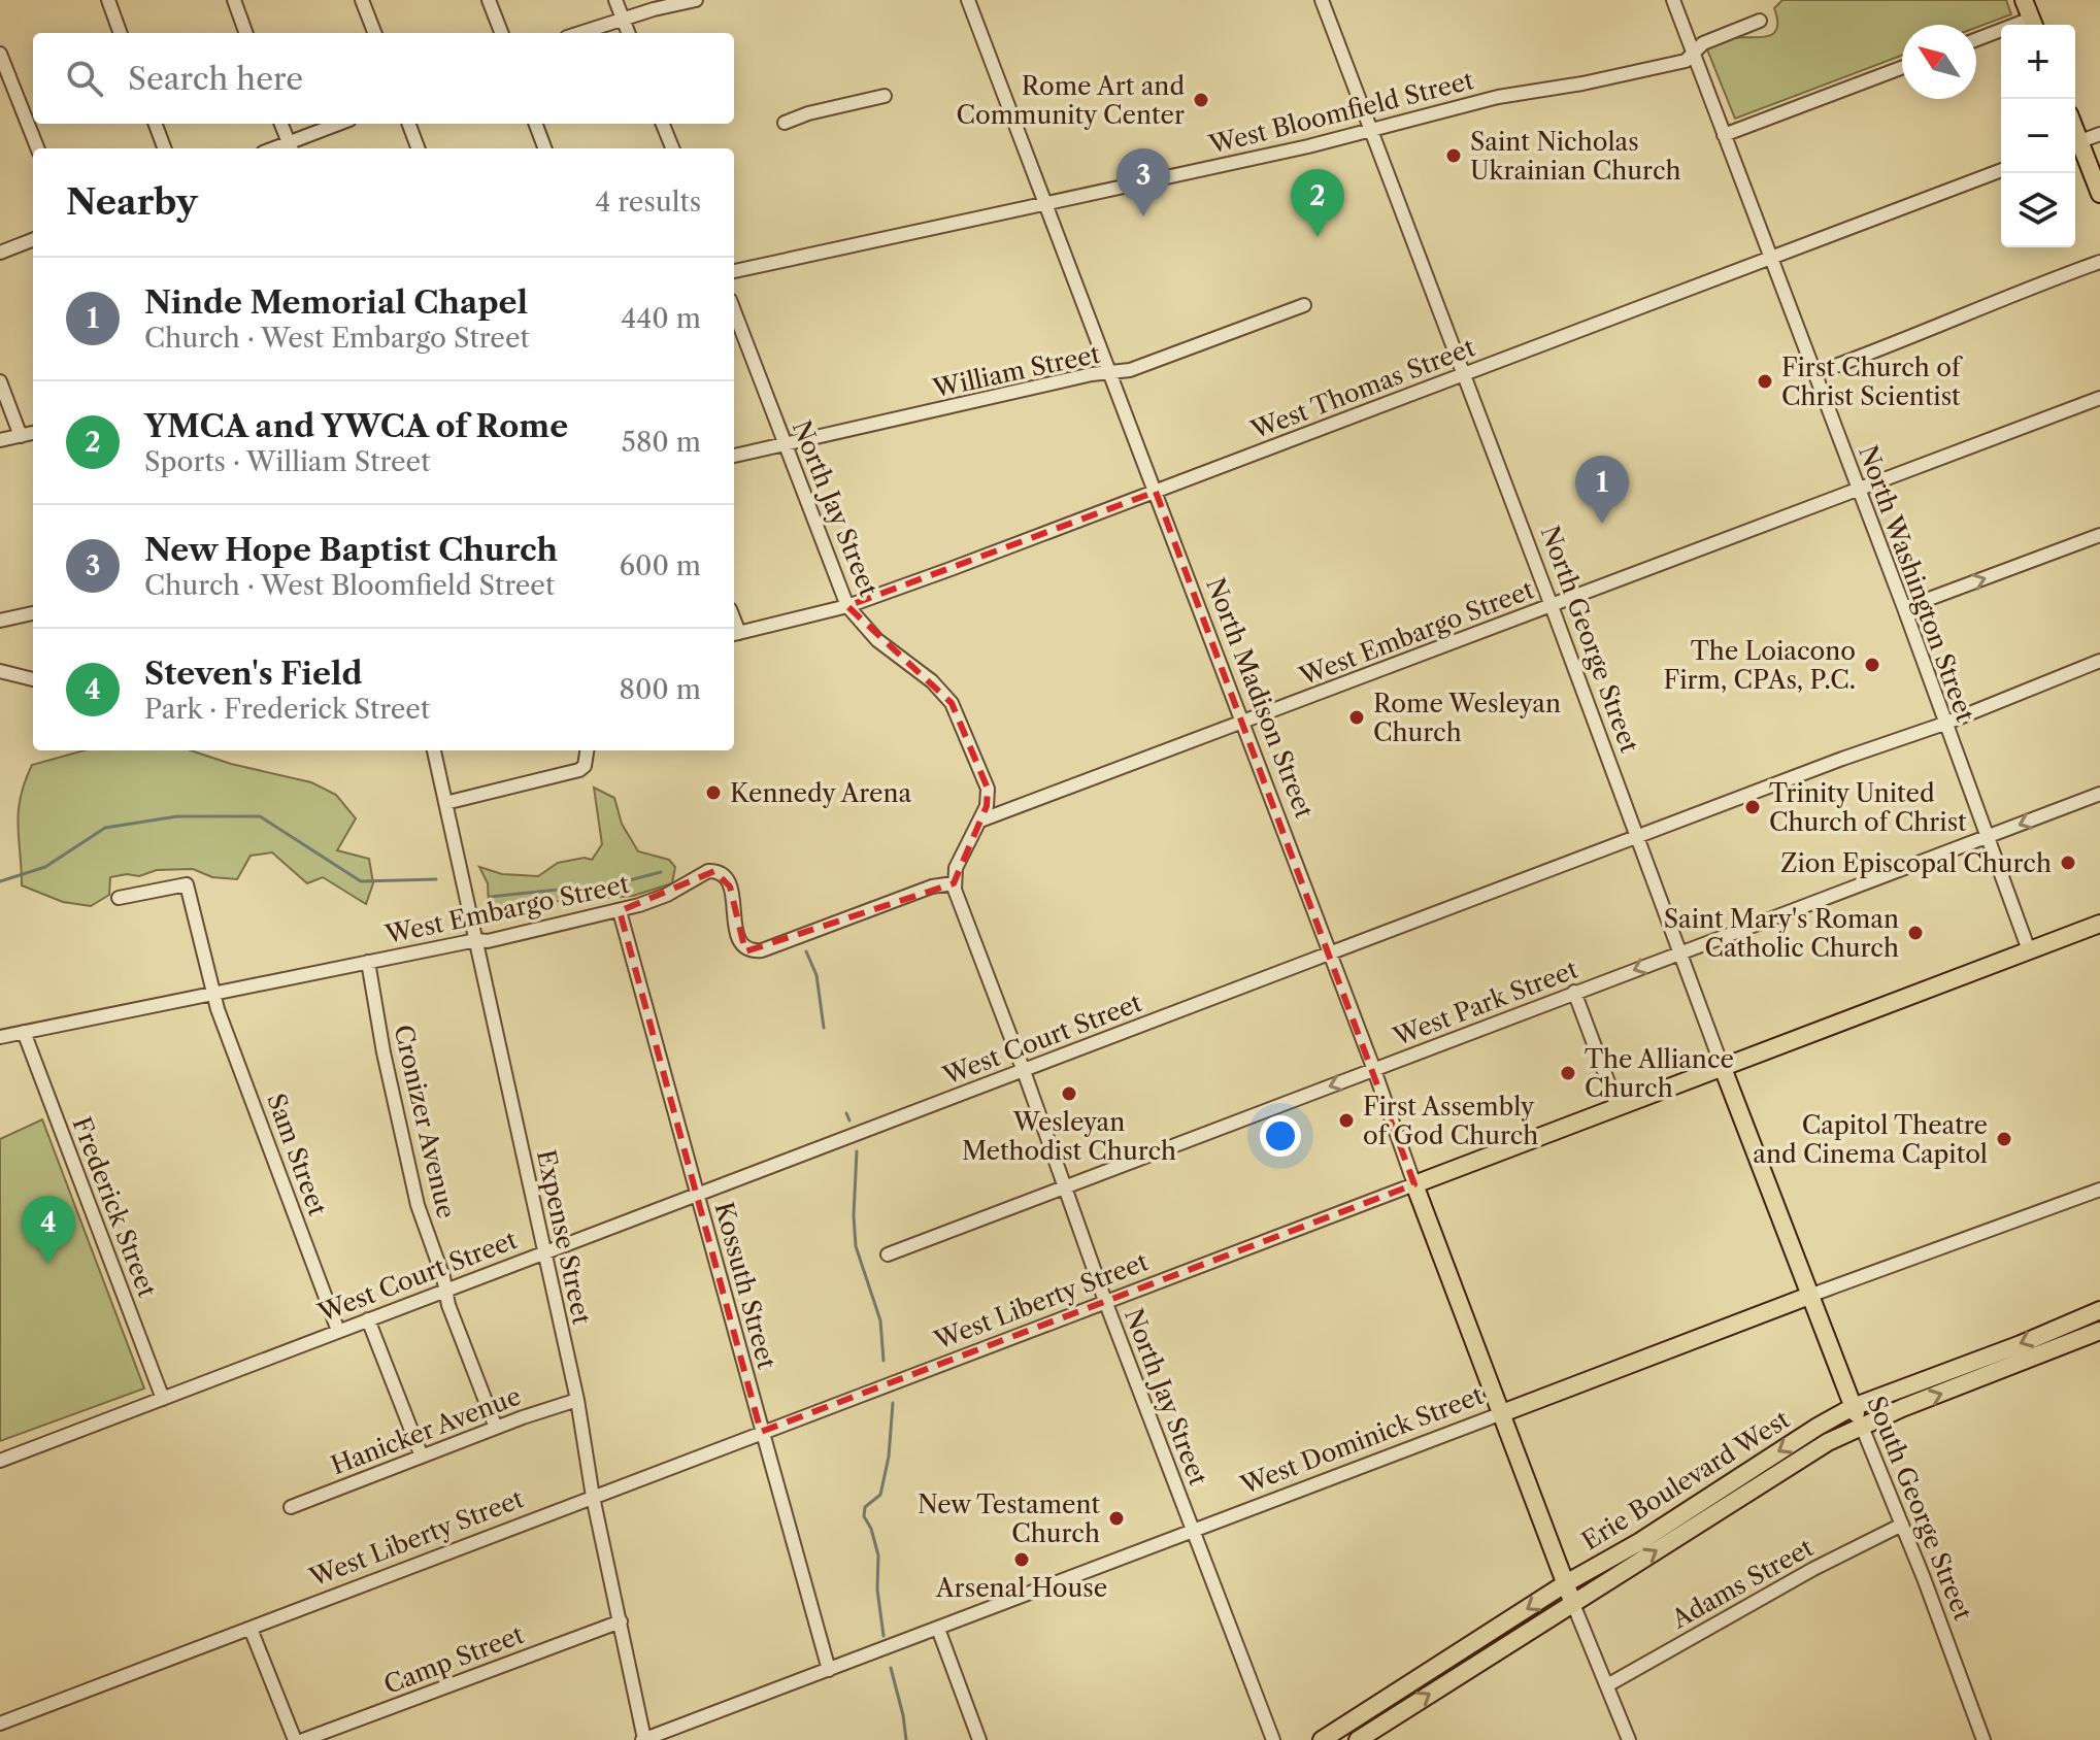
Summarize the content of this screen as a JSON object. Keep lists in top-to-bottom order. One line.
{"streets":{"main road":["North George Street","North Madison Street","West Liberty Street","West Dominick Street","Erie Boulevard West","South George Street"],"street":["West Bloomfield Street","William Street","West Thomas Street","North Jay Street","North Washington Street","West Embargo Street","West Park Street","West Court Street","Cronizer Avenue","Sam Street","Frederick Street","Expense Street","Kossuth Street","Hanicker Avenue","Adams Street","Camp Street"]},"crossings":[["West Bloomfield Street","North Washington Street"],["West Bloomfield Street","North George Street"],["West Bloomfield Street","North Madison Street"],["William Street","North Jay Street"],["William Street","North Madison Street"],["West Thomas Street","North Jay Street"],["West Thomas Street","North Washington Street"],["West Thomas Street","North George Street"],["West Thomas Street","North Madison Street"],["North Jay Street","West Embargo Street"],["North Jay Street","West Park Street"],["North Jay Street","West Court Street"],["North Jay Street","West Liberty Street"],["North Jay Street","West Dominick Street"],["North Washington Street","West Embargo Street"],["North Washington Street","West Park Street"],["North Washington Street","West Court Street"],["North Washington Street","West Liberty Street"],["West Embargo Street","North George Street"],["West Embargo Street","North Madison Street"],["West Embargo Street","Cronizer Avenue"],["West Embargo Street","Sam Street"],["West Embargo Street","Frederick Street"],["West Embargo Street","Expense Street"],["West Embargo Street","Kossuth Street"],["North George Street","West Park Street"],["North George Street","West Court Street"],["North George Street","West Liberty Street"],["North George Street","West Dominick Street"],["North George Street","South George Street"],["North Madison Street","West Park Street"],["North Madison Street","West Court Street"],["North Madison Street","West Liberty Street"],["North Madison Street","West Dominick Street"],["North Madison Street","Erie Boulevard West"],["West Court Street","Cronizer Avenue"],["West Court Street","Sam Street"],["West Court Street","Frederick Street"],["West Court Street","Expense Street"],["West Court Street","Kossuth Street"],["Cronizer Avenue","Hanicker Avenue"],["Expense Street","West Liberty Street"],["Expense Street","Hanicker Avenue"],["Expense Street","West Dominick Street"],["Expense Street","Camp Street"],["Kossuth Street","West Liberty Street"],["Kossuth Street","West Dominick Street"],["West Dominick Street","South George Street"],["Erie Boulevard West","South George Street"],["South George Street","Adams Street"]],"one_way":["West Park Street"],"places":["Rome Art and Community Center","Saint Nicholas Ukrainian Church","First Church of Christ Scientist","The Loiacono Firm, CPAs, P.C.","Rome Wesleyan Church","Kennedy Arena","Trinity United Church of Christ","Zion Episcopal Church","Saint Mary's Roman Catholic Church","The Alliance Church","Wesleyan Methodist Church","First Assembly of God Church","Capitol Theatre and Cinema Capitol","New Testament Church","Arsenal House"],"north":"top left","page":{"map_buttons":["+","−"],"search":"Search here","pins":["3","2","1","4"],"heading":["Nearby","4 results"],"list":[{"mark":"1","name":"Ninde Memorial Chapel","note":"Church · West Embargo Street","value":"440 m"},{"mark":"2","name":"YMCA and YWCA of Rome","note":"Sports · William Street","value":"580 m"},{"mark":"3","name":"New Hope Baptist Church","note":"Church · West Bloomfield Street","value":"600 m"},{"mark":"4","name":"Steven's Field","note":"Park · Frederick Street","value":"800 m"}]}}
